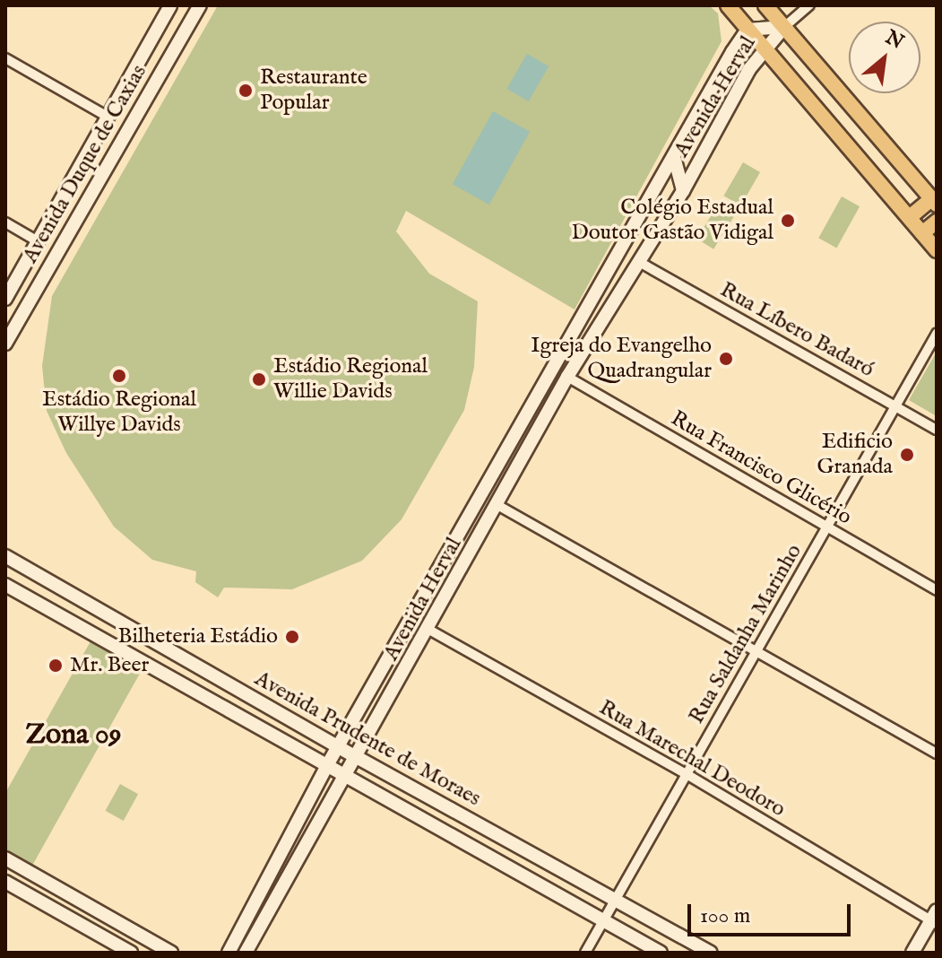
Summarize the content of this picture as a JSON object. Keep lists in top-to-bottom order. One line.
{"streets":{"main road":["Avenida Herval","Avenida Duque de Caxias","Avenida Prudente de Moraes"],"street":["Rua Líbero Badaró","Rua Francisco Glicério","Rua Saldanha Marinho","Rua Marechal Deodoro"]},"crossings":[["Avenida Herval","Rua Líbero Badaró"],["Avenida Herval","Rua Francisco Glicério"],["Avenida Herval","Avenida Prudente de Moraes"],["Avenida Herval","Rua Marechal Deodoro"],["Rua Líbero Badaró","Rua Saldanha Marinho"],["Rua Francisco Glicério","Rua Saldanha Marinho"],["Rua Saldanha Marinho","Avenida Prudente de Moraes"],["Rua Saldanha Marinho","Rua Marechal Deodoro"]],"districts":["Zona 09"],"places":["Restaurante Popular","Colégio Estadual Doutor Gastão Vidigal","Igreja do Evangelho Quadrangular","Estádio Regional Willye Davids","Estádio Regional Willie Davids","Edificio Granada","Bilheteria Estádio","Mr. Beer"],"scale_bar":"100 m","north":"top right"}
